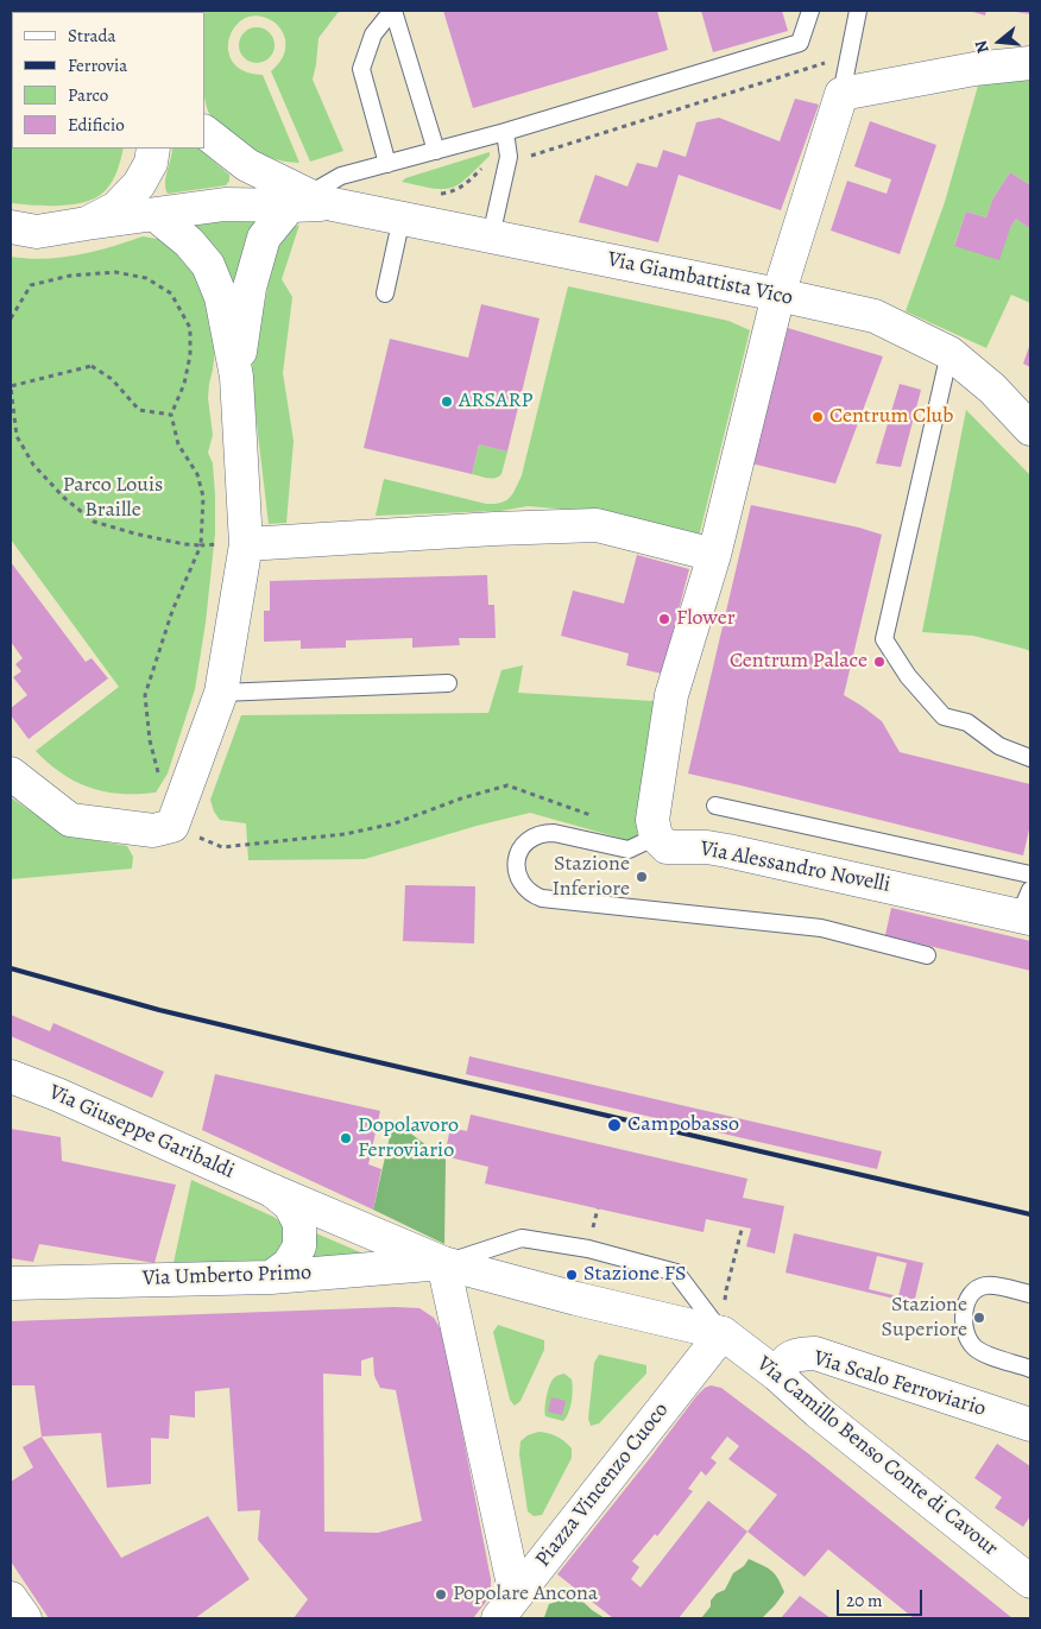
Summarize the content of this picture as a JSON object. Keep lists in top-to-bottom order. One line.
{"streets":{"street":["Via Giambattista Vico","Via Alessandro Novelli","Via Giuseppe Garibaldi","Via Umberto Primo","Via Scalo Ferroviario","Via Camillo Benso Conte di Cavour","Piazza Vincenzo Cuoco"]},"crossings":[["Via Giuseppe Garibaldi","Via Umberto Primo"],["Via Giuseppe Garibaldi","Piazza Vincenzo Cuoco"],["Via Umberto Primo","Piazza Vincenzo Cuoco"],["Via Scalo Ferroviario","Via Camillo Benso Conte di Cavour"],["Via Camillo Benso Conte di Cavour","Piazza Vincenzo Cuoco"]],"parks":["Parco Louis Braille"],"places":["ARSARP","Centrum Club","Flower","Centrum Palace","Stazione Inferiore","Campobasso","Dopolavoro Ferroviario","Stazione FS","Stazione Superiore","Popolare Ancona"],"legend":["Strada","Ferrovia","Parco","Edificio"],"scale_bar":"20 m","north":"left"}
